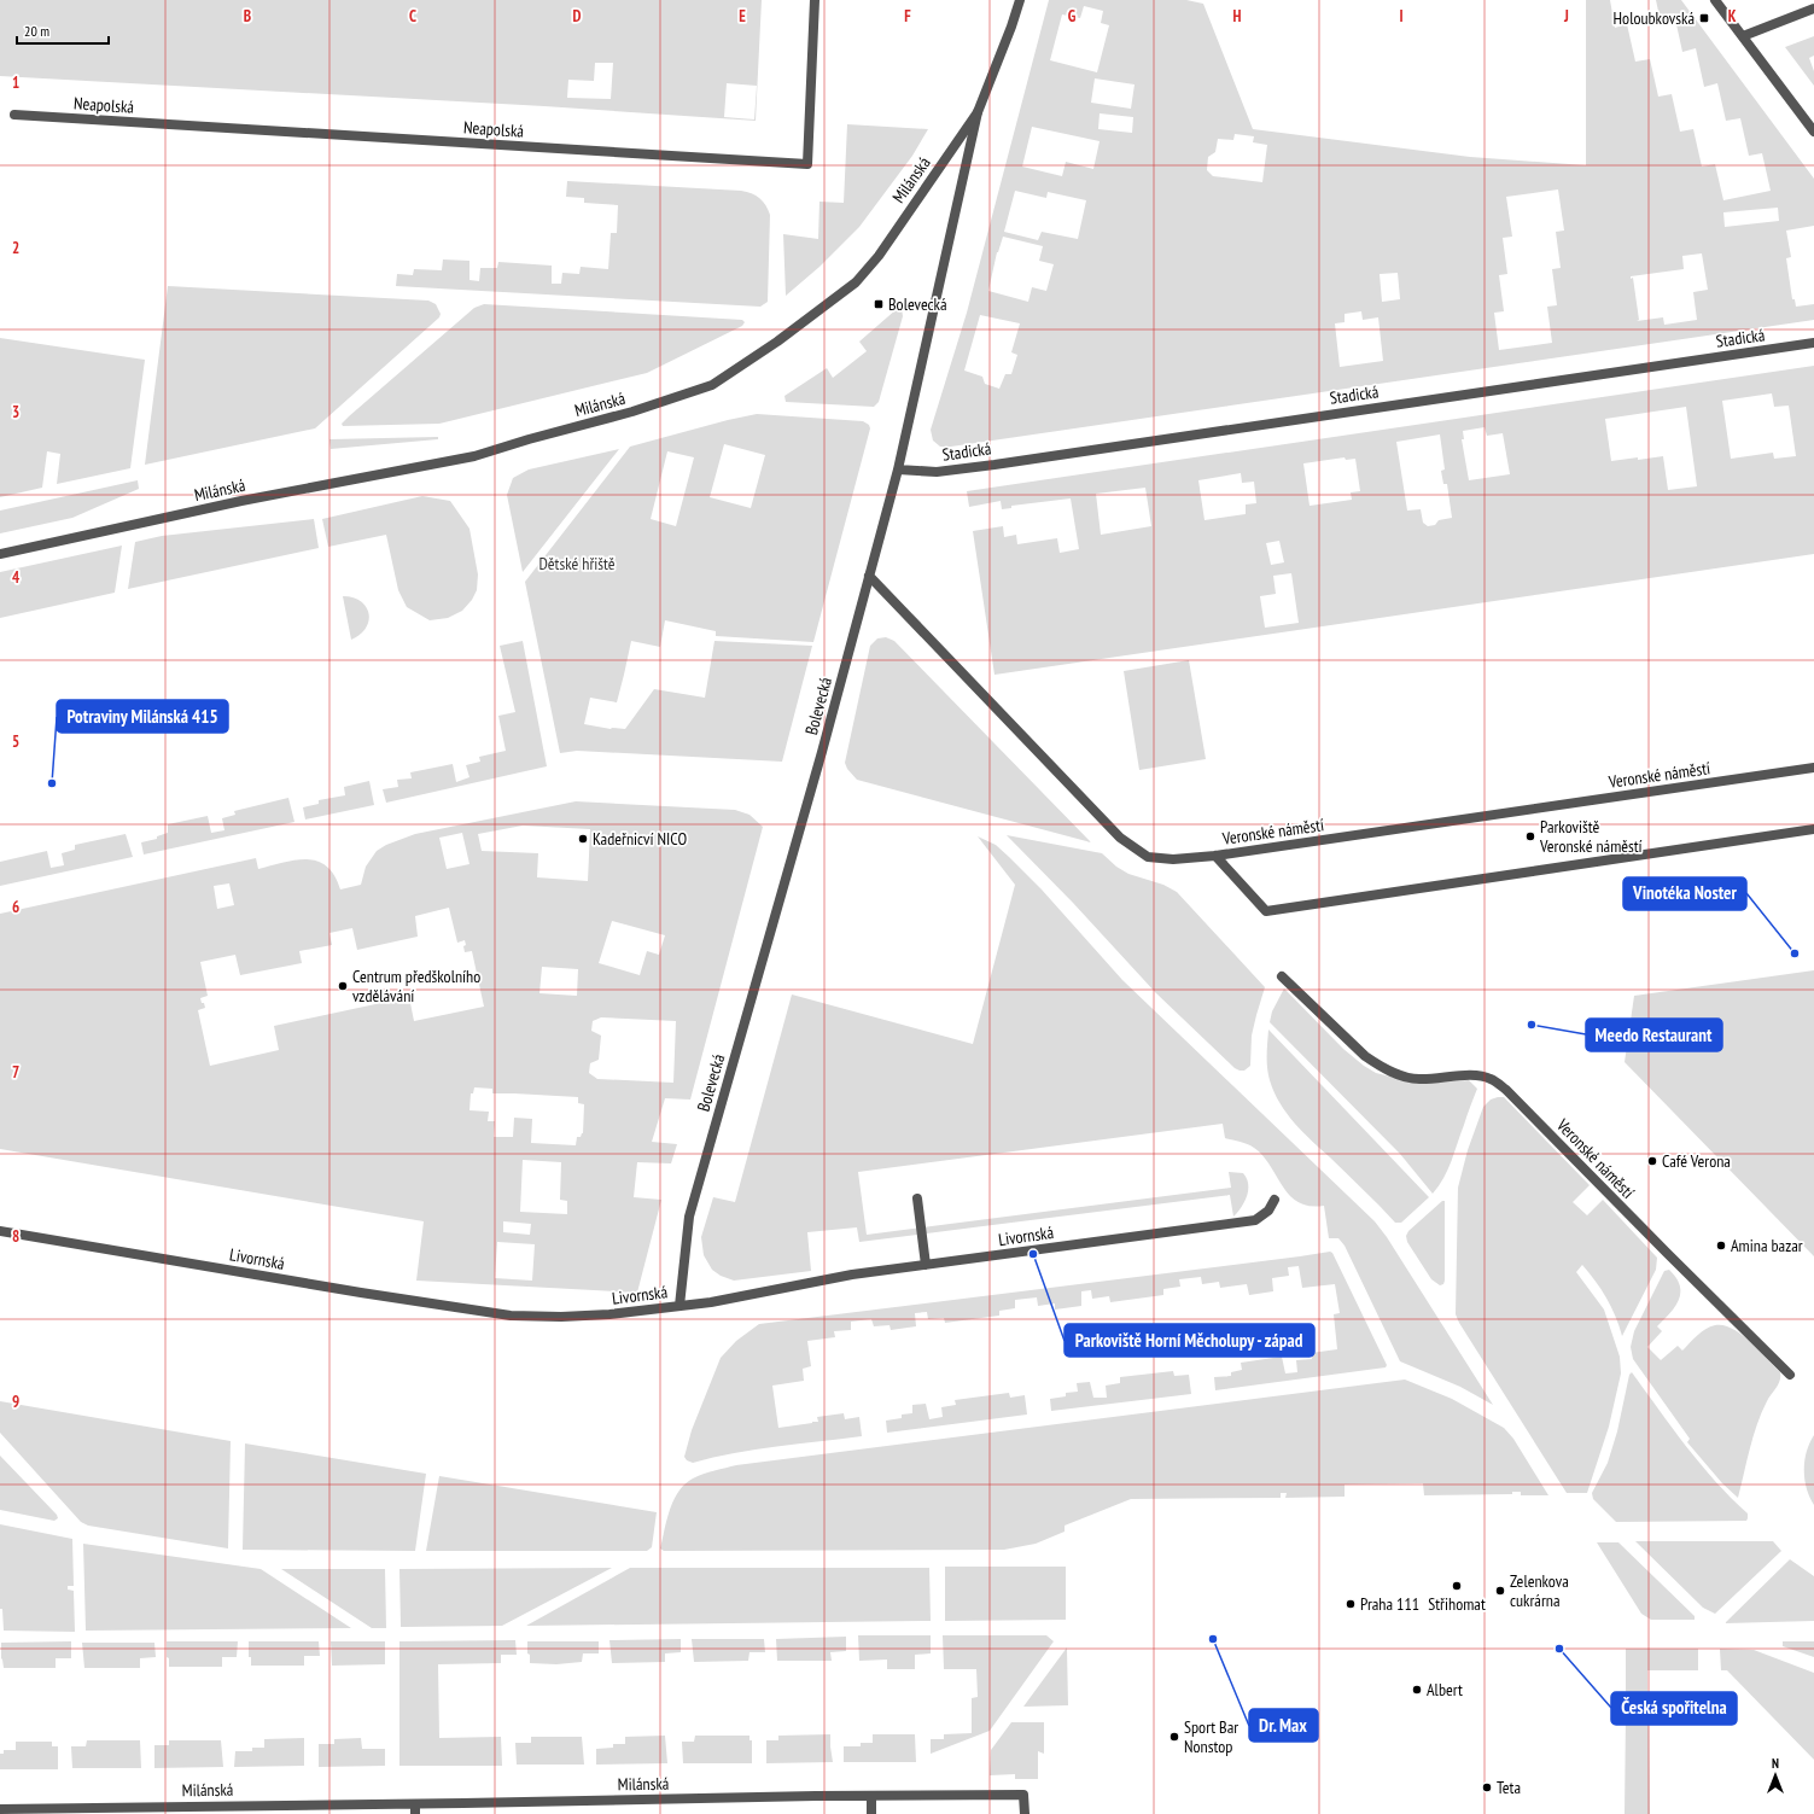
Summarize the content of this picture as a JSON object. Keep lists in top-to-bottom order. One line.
{"streets":{"street":["Neapolská","Milánská","Stadická","Bolevecká","Veronské náměstí","Livornská"]},"crossings":[["Milánská","Bolevecká"],["Stadická","Bolevecká"],["Bolevecká","Livornská"]],"parks":["Dětské hřiště"],"places":{"transit":["Holoubkovská","Bolevecká"],"other":["Potraviny Milánská 415","Parkoviště Veronské náměstí","Kadeřnicví NICO","Vinotéka Noster","Centrum předškolního vzdělávání","Meedo Restaurant","Café Verona","Amina bazar","Parkoviště Horní Měcholupy - západ","Střihomat","Zelenkova cukrárna","Praha 111","Dr. Max","Česká spořitelna","Albert","Sport Bar Nonstop","Teta"]},"scale_bar":"20 m","north":"top","grid":{"columns":["B","C","D","E","F","G","H","I","J","K"],"rows":["1","2","3","4","5","6","7","8","9"]}}
